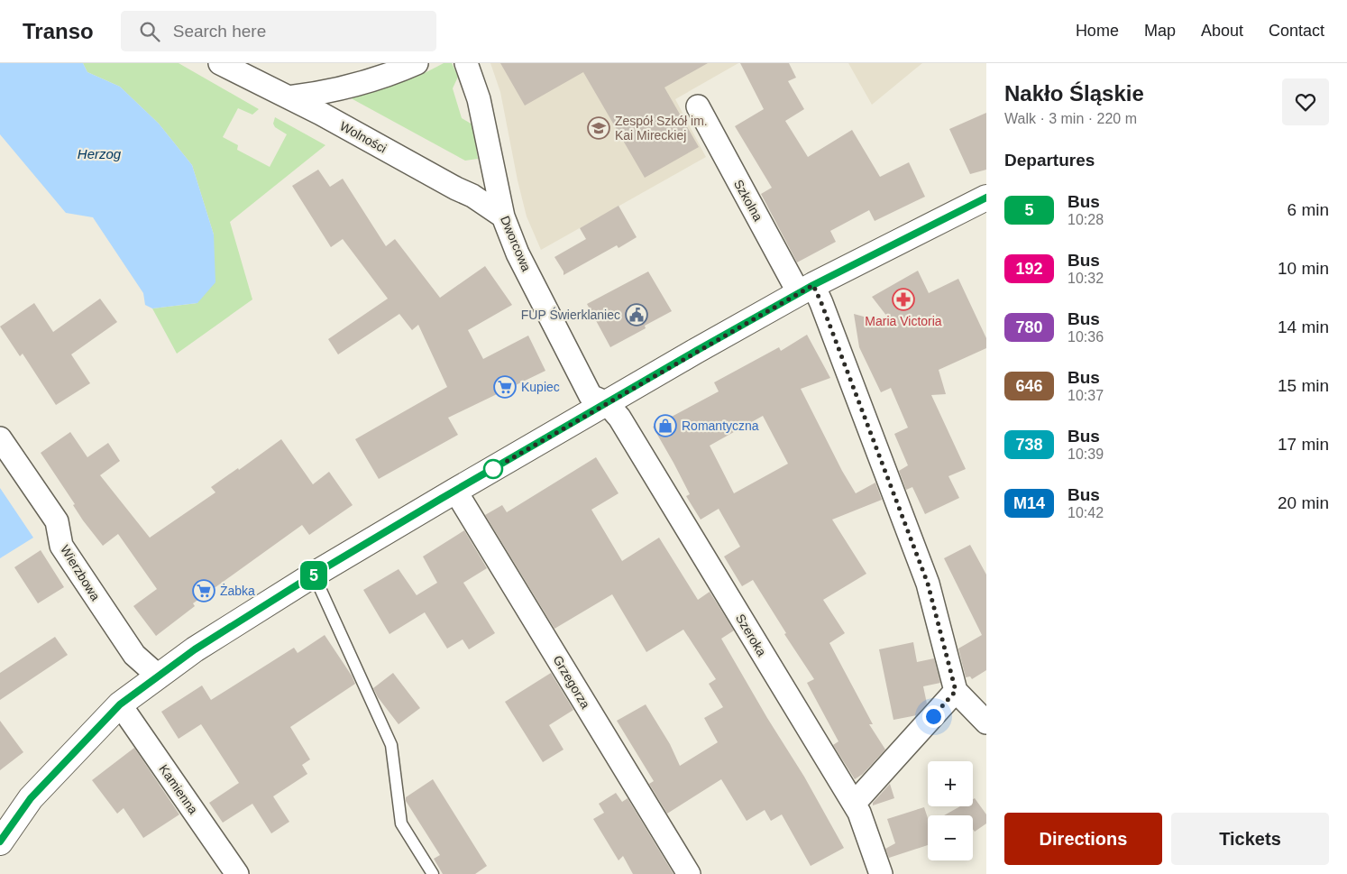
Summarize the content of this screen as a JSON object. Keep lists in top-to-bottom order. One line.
{"streets":{"street":["Wolności","Szkolna","Dworcowa","Wierzbowa","Szeroka","Grzegorza","Kamienna"]},"crossings":[["Wolności","Dworcowa"],["Dworcowa","Szeroka"]],"water":["Herzog"],"places":{"school or university":["Zespół Szkół im. Kai Mireckiej"],"pharmacy":["Maria Victoria"],"public building":["FUP Świerklaniec"],"supermarket":["Kupiec","Żabka"],"shop":["Romantyczna"]},"lines":["bus line 5"],"page":{"header":"Transo","search":"Search here","nav":["Home","Map","About","Contact"],"on_map":"5","heading":[["Nakło Śląskie","Walk · 3 min · 220 m"],"Departures"],"list":[{"mark":"5","name":"Bus","note":"10:28","value":"6 min"},{"mark":"192","name":"Bus","note":"10:32","value":"10 min"},{"mark":"780","name":"Bus","note":"10:36","value":"14 min"},{"mark":"646","name":"Bus","note":"10:37","value":"15 min"},{"mark":"738","name":"Bus","note":"10:39","value":"17 min"},{"mark":"M14","name":"Bus","note":"10:42","value":"20 min"}],"map_buttons":["+","−"],"buttons":["Directions","Tickets"]}}
